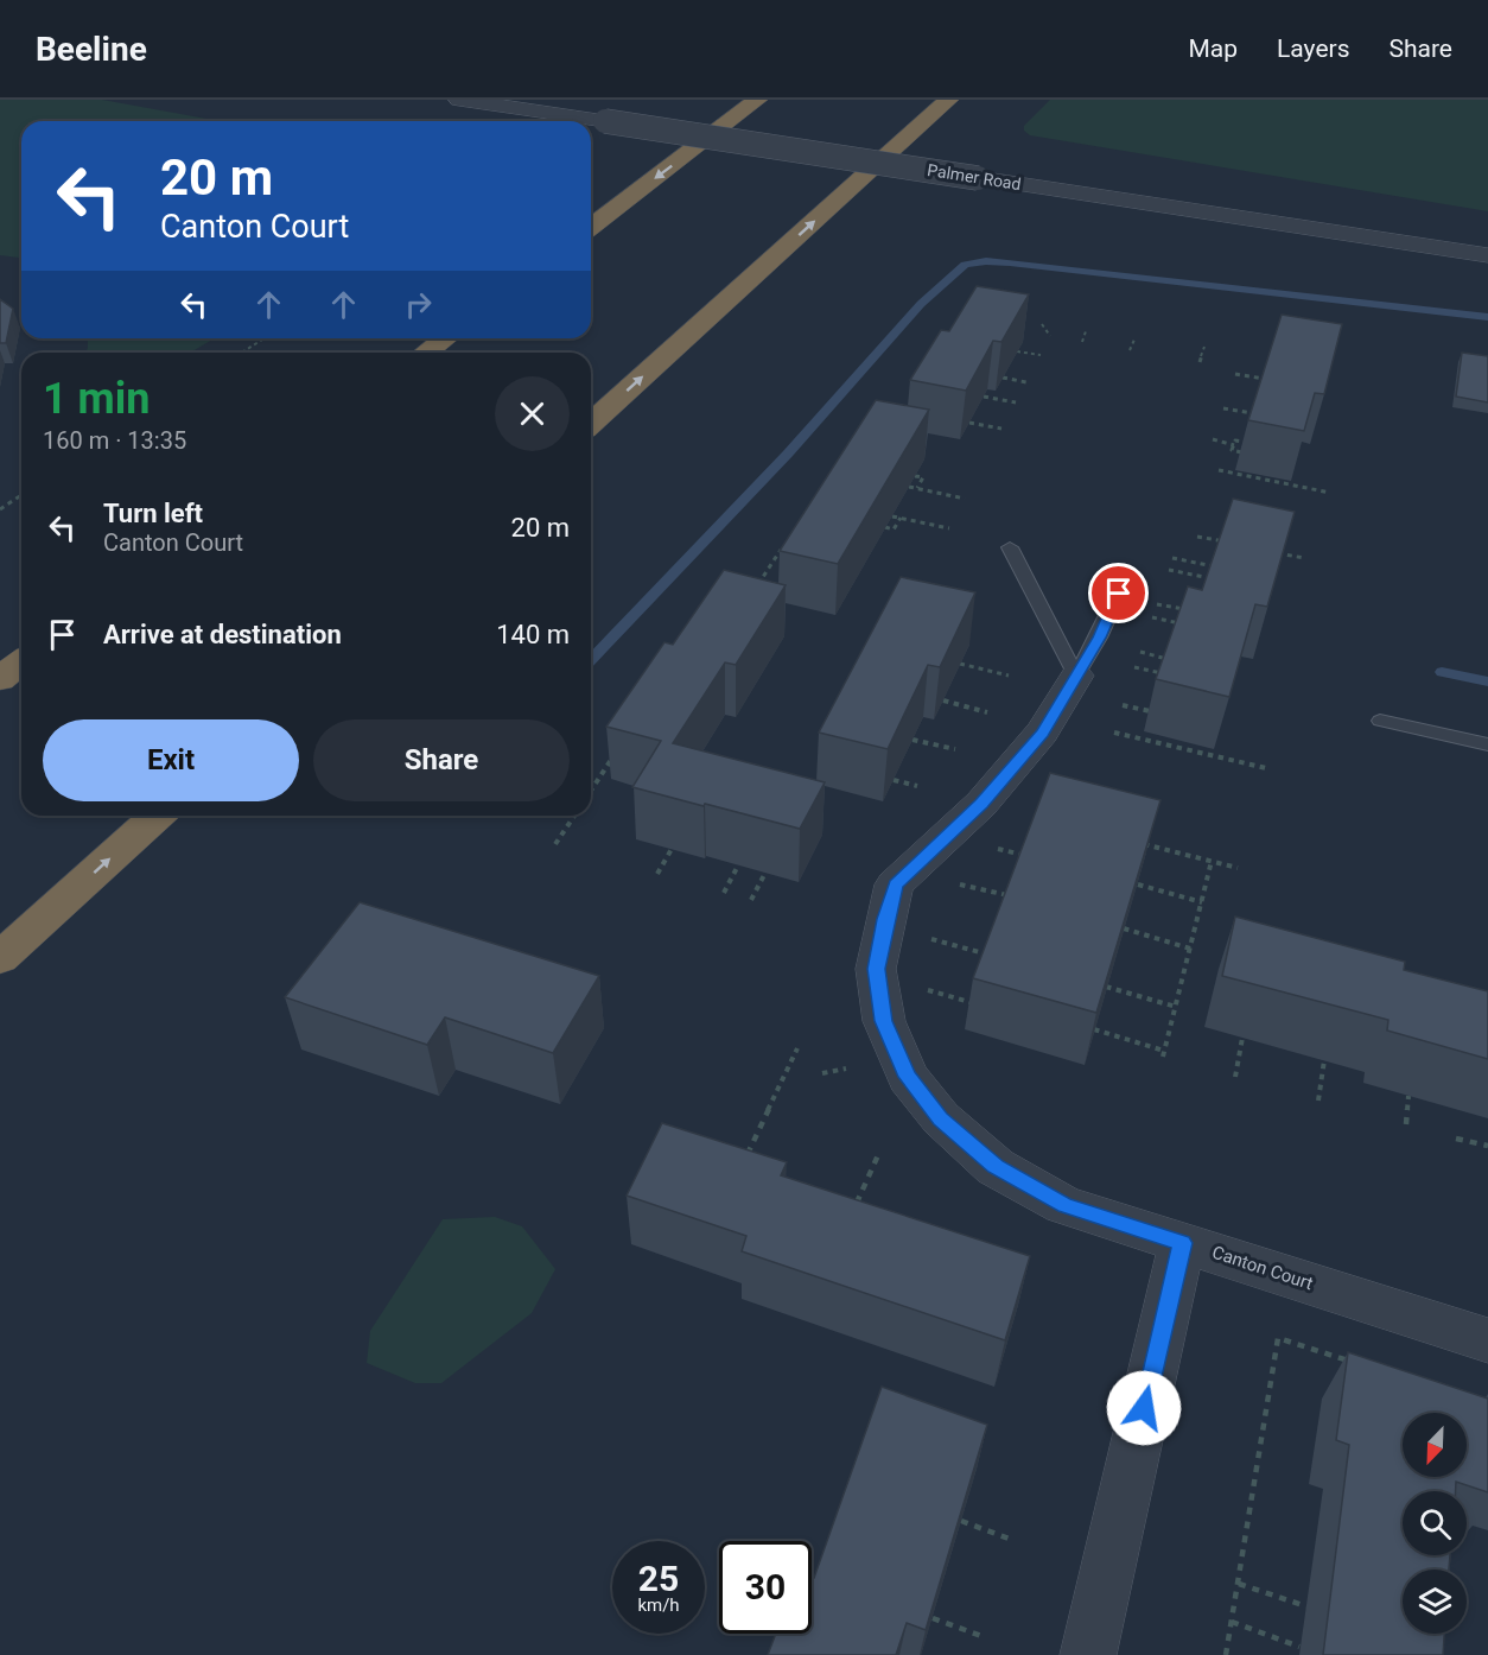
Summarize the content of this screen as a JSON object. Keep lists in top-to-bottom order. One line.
{"streets":{"street":["Palmer Road","Canton Court"]},"north":"bottom left","page":{"header":"Beeline","nav":["Map","Layers","Share"],"turn":["20 m","Canton Court"],"heading":["1 min","160 m · 13:35"],"list":[{"name":"Turn left","note":"Canton Court","value":"20 m"},{"name":"Arrive at destination","value":"140 m"}],"buttons":["Exit","Share"],"speed":"25 km/h","limit":"30"}}
